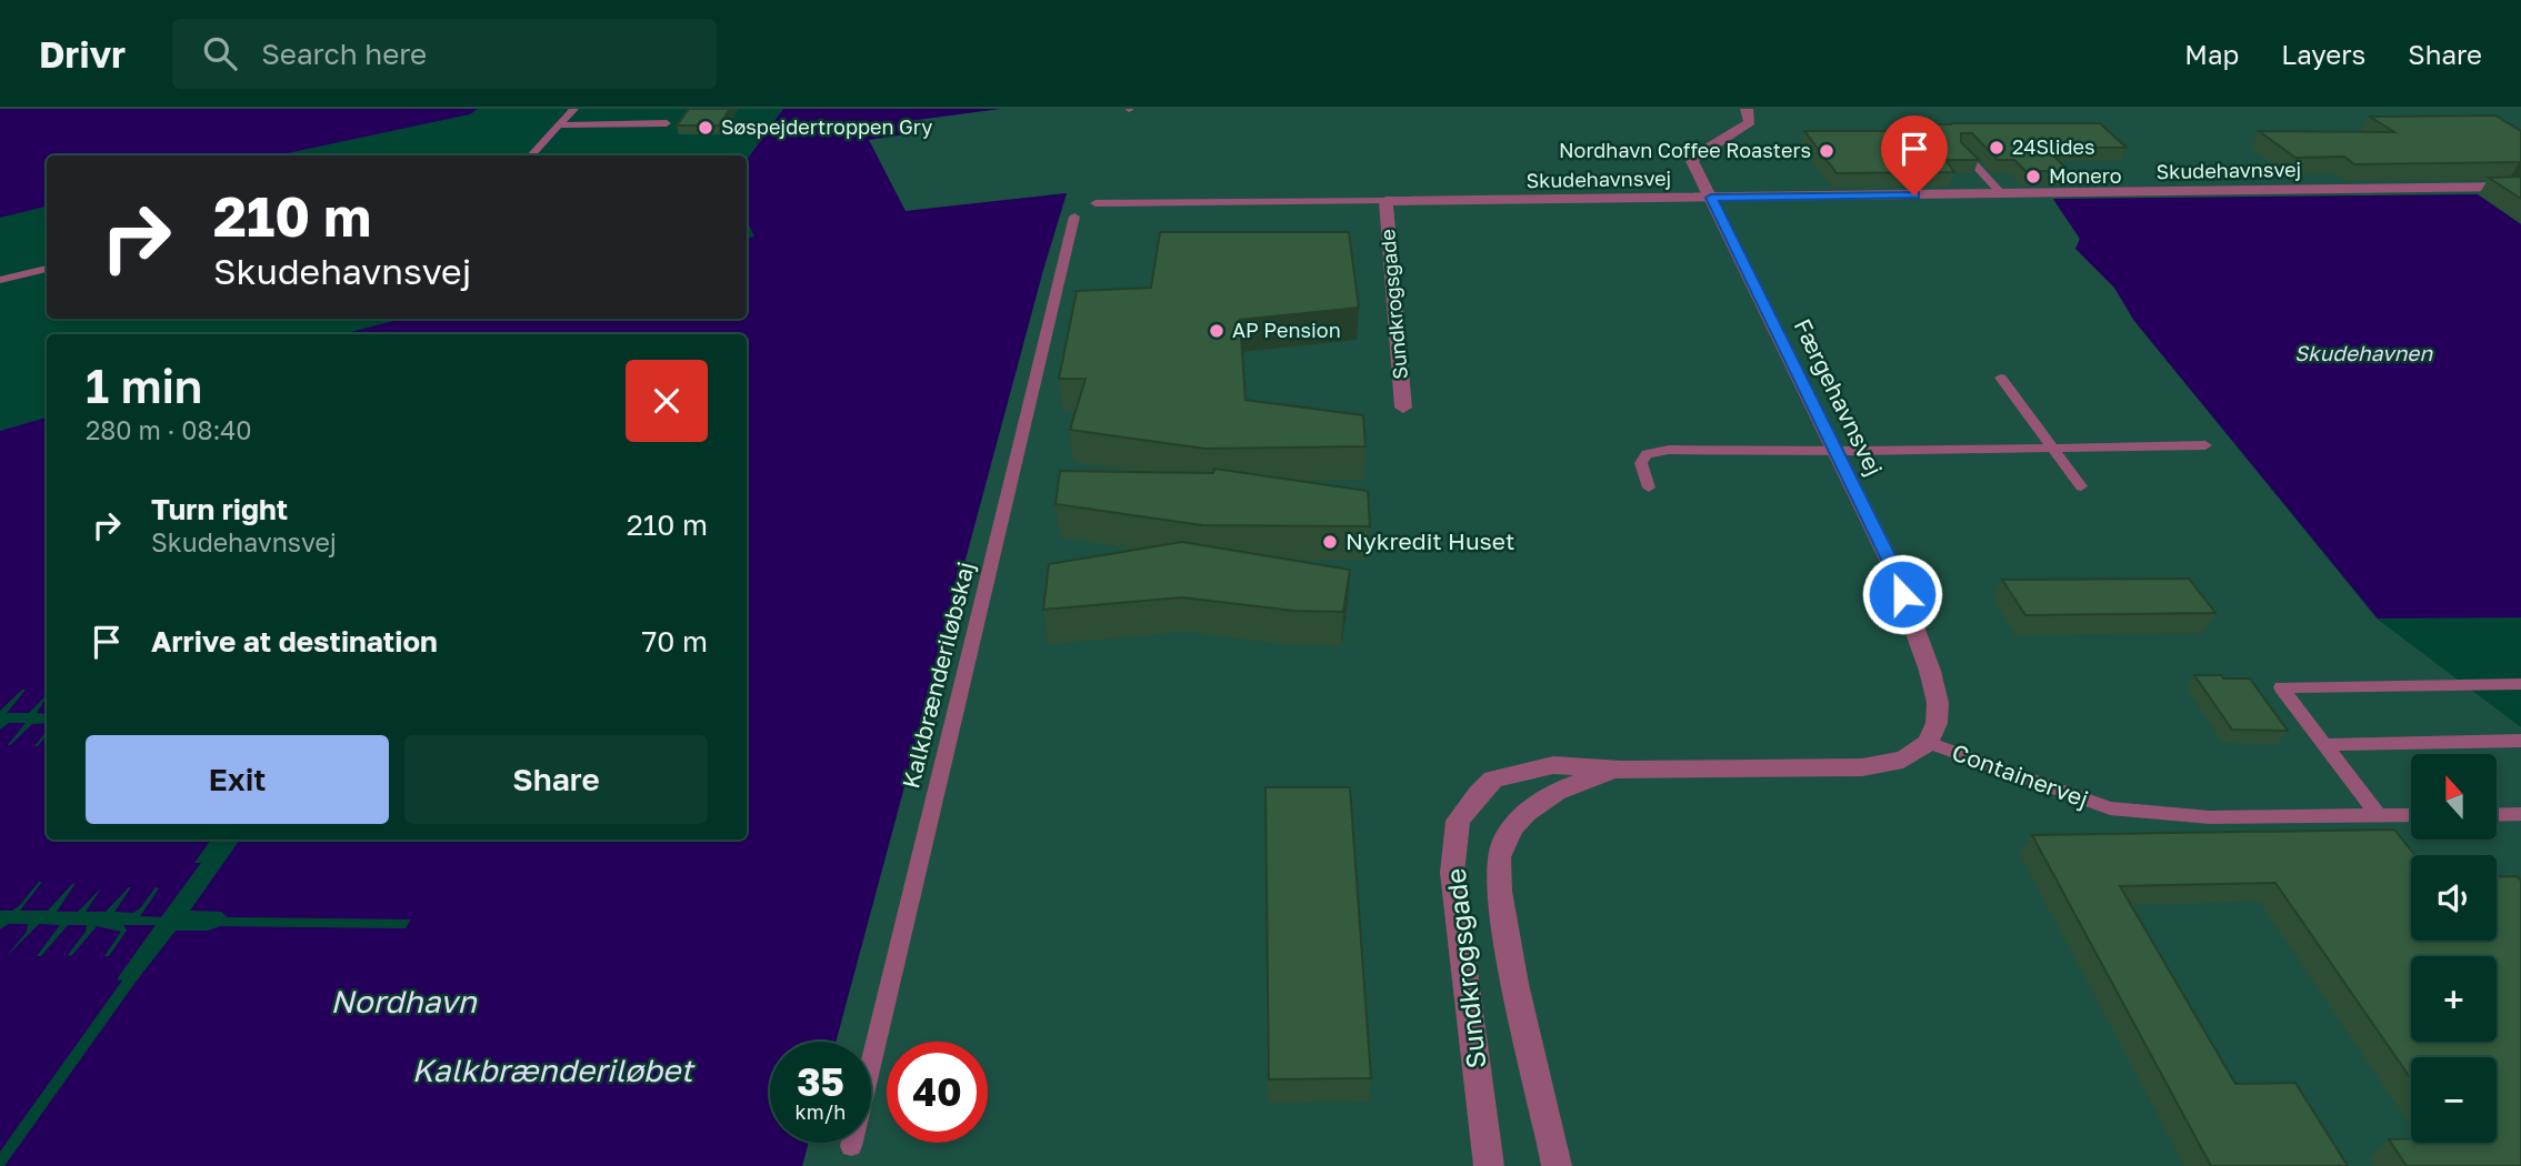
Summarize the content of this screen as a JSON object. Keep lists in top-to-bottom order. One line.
{"streets":{"street":["Skudehavnsvej","Sundkrogsgade","Færgehavnsvej","Containervej"],"lane":["Kalkbrænderiløbskaj"]},"crossings":[["Skudehavnsvej","Sundkrogsgade"],["Skudehavnsvej","Færgehavnsvej"],["Sundkrogsgade","Containervej"],["Færgehavnsvej","Containervej"]],"water":["Skudehavnen","Nordhavn","Kalkbrænderiløbet"],"places":["Søspejdertroppen Gry","24Slides","Nordhavn Coffee Roasters","Monero","AP Pension","Nykredit Huset"],"north":"top","page":{"header":"Drivr","search":"Search here","nav":["Map","Layers","Share"],"turn":["210 m","Skudehavnsvej"],"heading":["1 min","280 m · 08:40"],"list":[{"name":"Turn right","note":"Skudehavnsvej","value":"210 m"},{"name":"Arrive at destination","value":"70 m"}],"buttons":["Exit","Share"],"map_buttons":["+","−"],"speed":"35 km/h","limit":"40"}}
